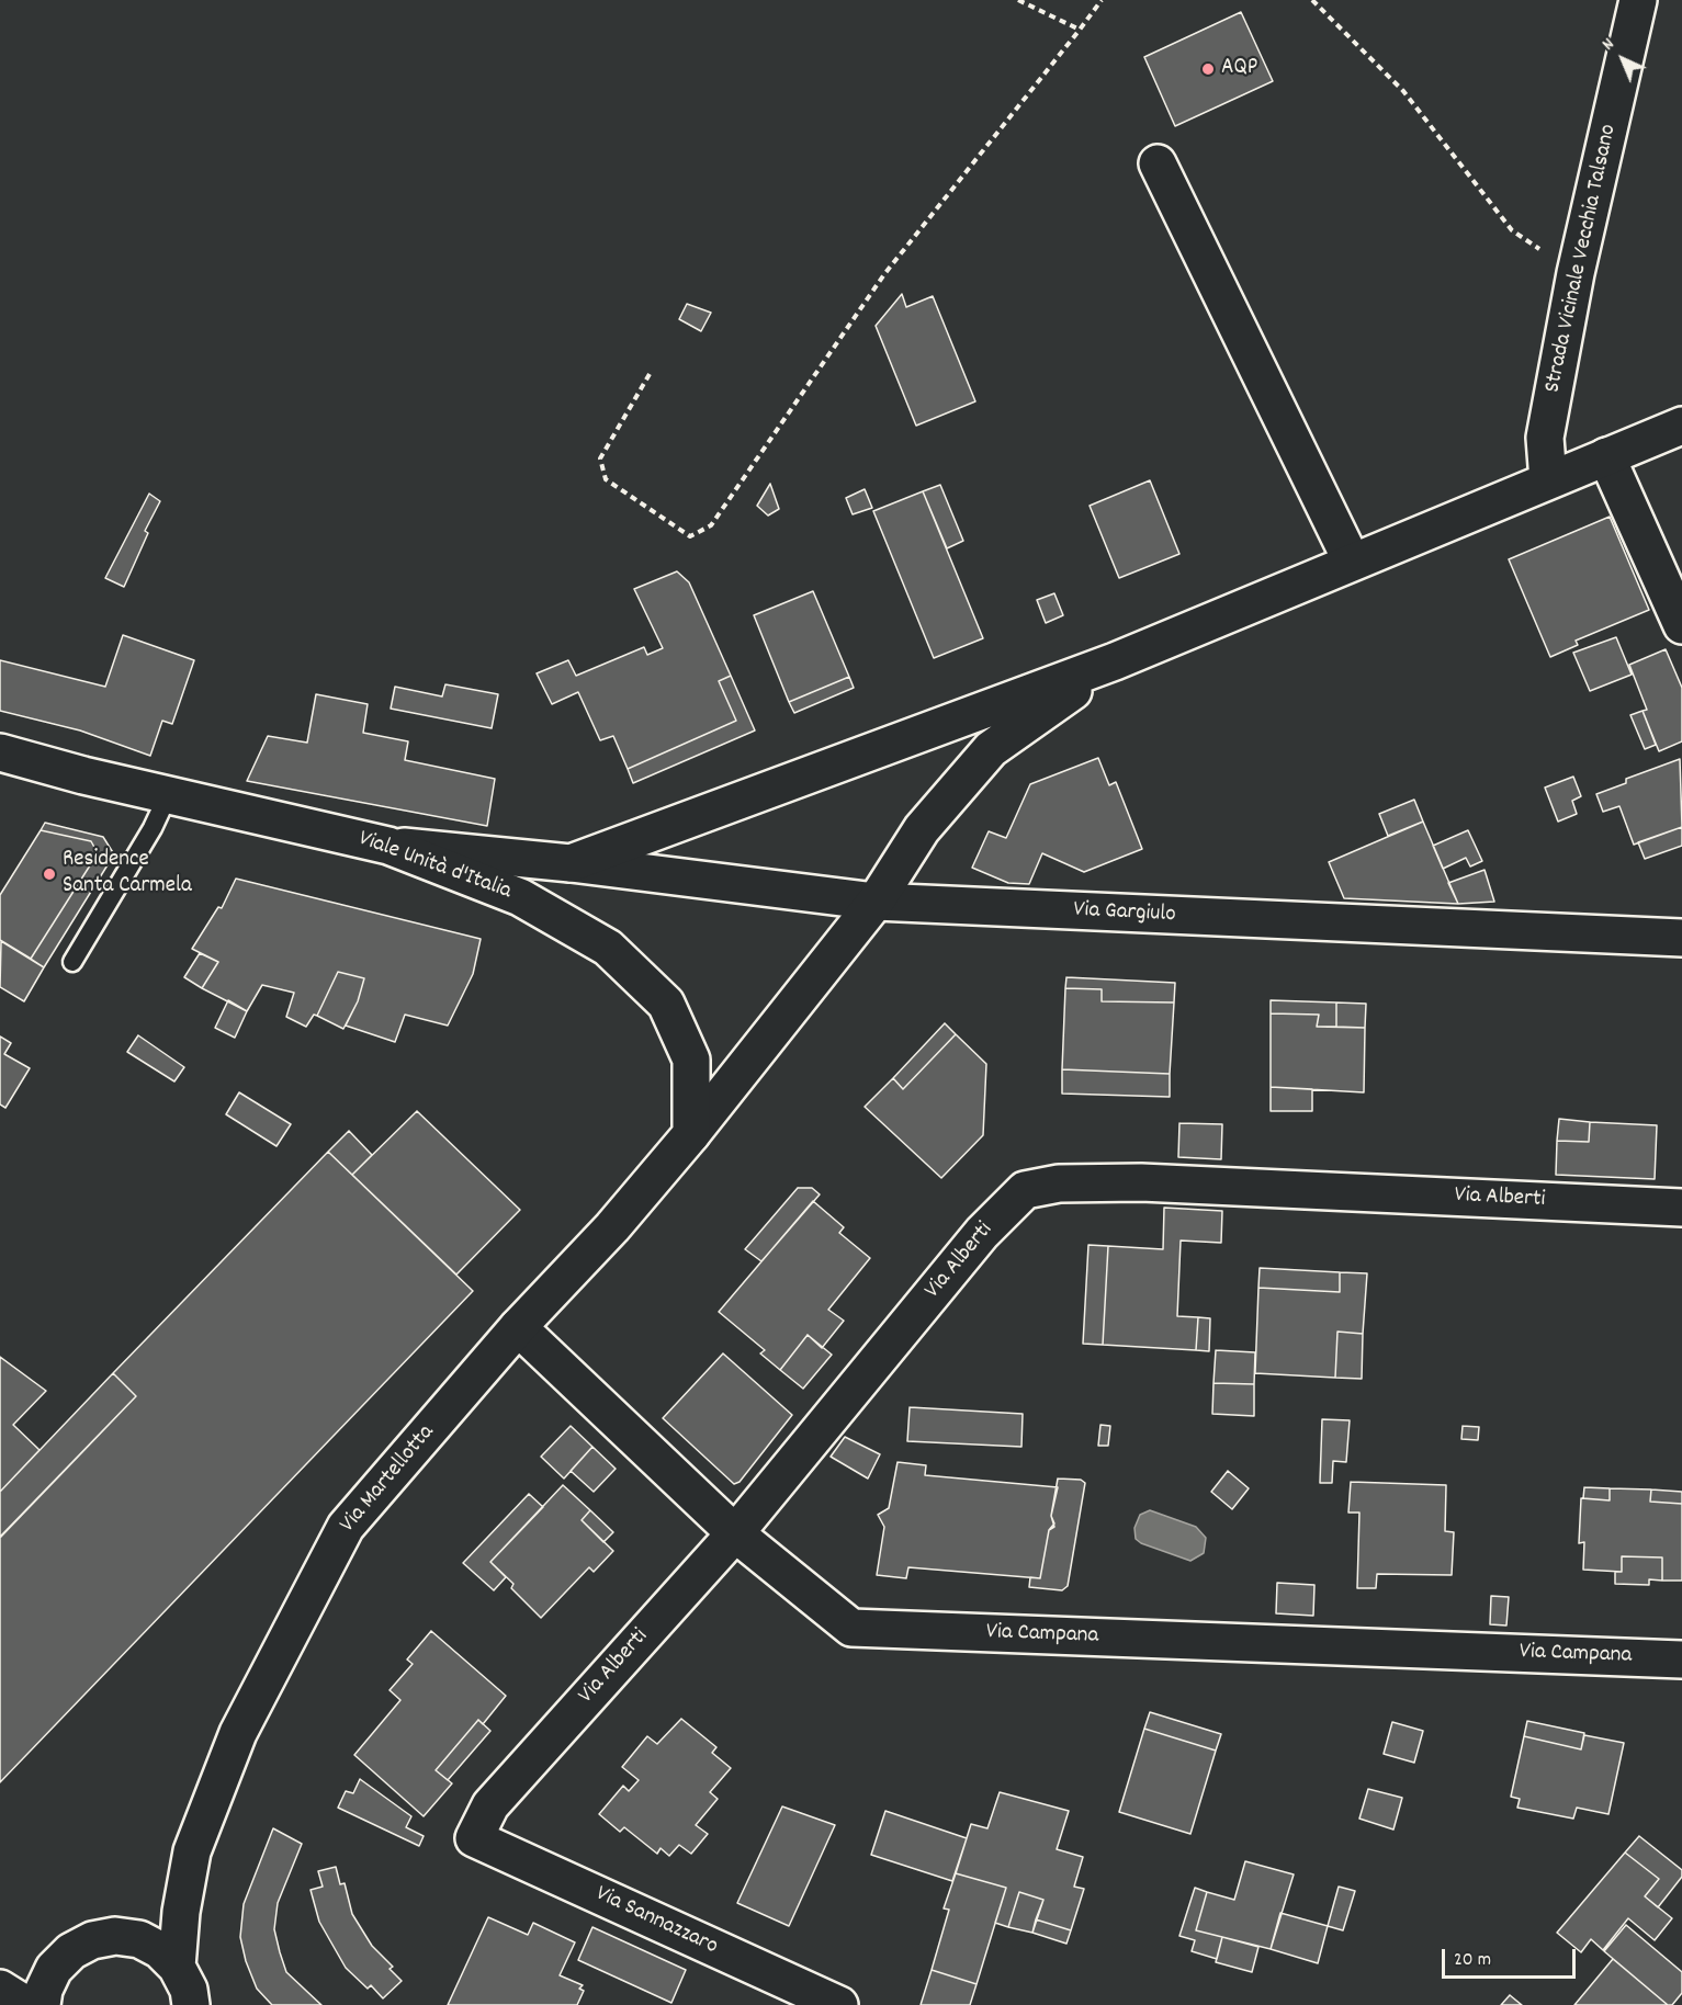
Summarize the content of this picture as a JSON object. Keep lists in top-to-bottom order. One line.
{"streets":{"street":["Strada Vicinale Vecchia Talsano","Viale Unità d'Italia","Via Gargiulo","Via Alberti","Via Martellotta","Via Campana","Via Sannazzaro"]},"crossings":[["Viale Unità d'Italia","Via Gargiulo"],["Viale Unità d'Italia","Via Martellotta"],["Via Gargiulo","Via Martellotta"],["Via Alberti","Via Campana"],["Via Alberti","Via Sannazzaro"],["Via Martellotta","Via Campana"]],"places":["AQP","Residence Santa Carmela"],"scale_bar":"20 m","north":"top left"}
